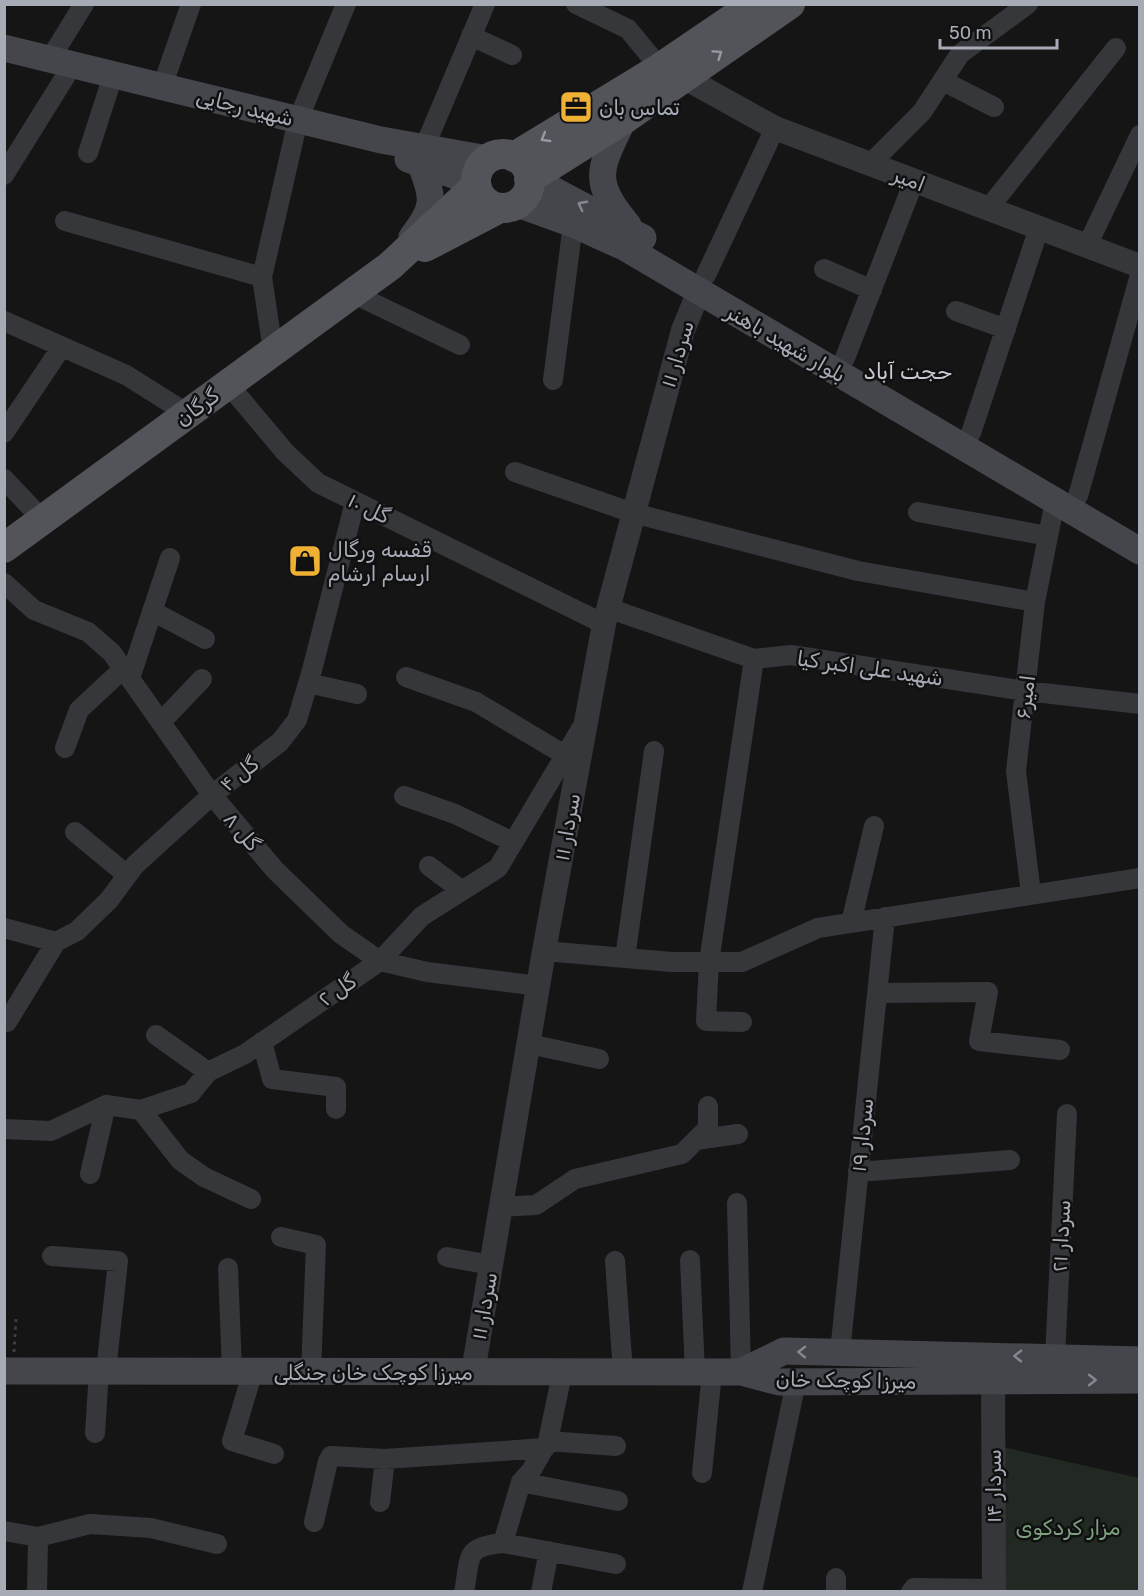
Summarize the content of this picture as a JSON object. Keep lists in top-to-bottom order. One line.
{"streets":{"main road":["شهید رجایی","بلوار شهید باهنر","گرگان","میرزا کوچک خان جنگلی","میرزا کوچک خان"],"street":["امیر","سردار ۱۱","گل ۱۰","شهید علی اکبر کیا","امیر۶","گل ۴","گل ۸","گل ۲","سردار ۱۹","سردار ۲۱","سردار ۱۴"]},"crossings":[["شهید رجایی","بلوار شهید باهنر"],["شهید رجایی","گرگان"],["بلوار شهید باهنر","سردار ۱۱"],["بلوار شهید باهنر","گرگان"],["بلوار شهید باهنر","امیر۶"],["سردار ۱۱","گل ۱۰"],["سردار ۱۱","شهید علی اکبر کیا"],["سردار ۱۱","گل ۸"],["سردار ۱۱","گل ۲"],["سردار ۱۱","میرزا کوچک خان جنگلی"],["گرگان","گل ۱۰"],["گل ۱۰","شهید علی اکبر کیا"],["گل ۱۰","گل ۴"],["شهید علی اکبر کیا","امیر۶"],["گل ۴","گل ۸"],["گل ۸","گل ۲"],["سردار ۱۹","میرزا کوچک خان"],["سردار ۲۱","میرزا کوچک خان"],["میرزا کوچک خان جنگلی","میرزا کوچک خان"],["میرزا کوچک خان","سردار ۱۴"]],"districts":["حجت آباد"],"parks":["مزار کردکوی"],"places":{"office":["تماس بان"],"shop":["قفسه ورگال ارسام ارشام"]},"scale_bar":"50 m"}
